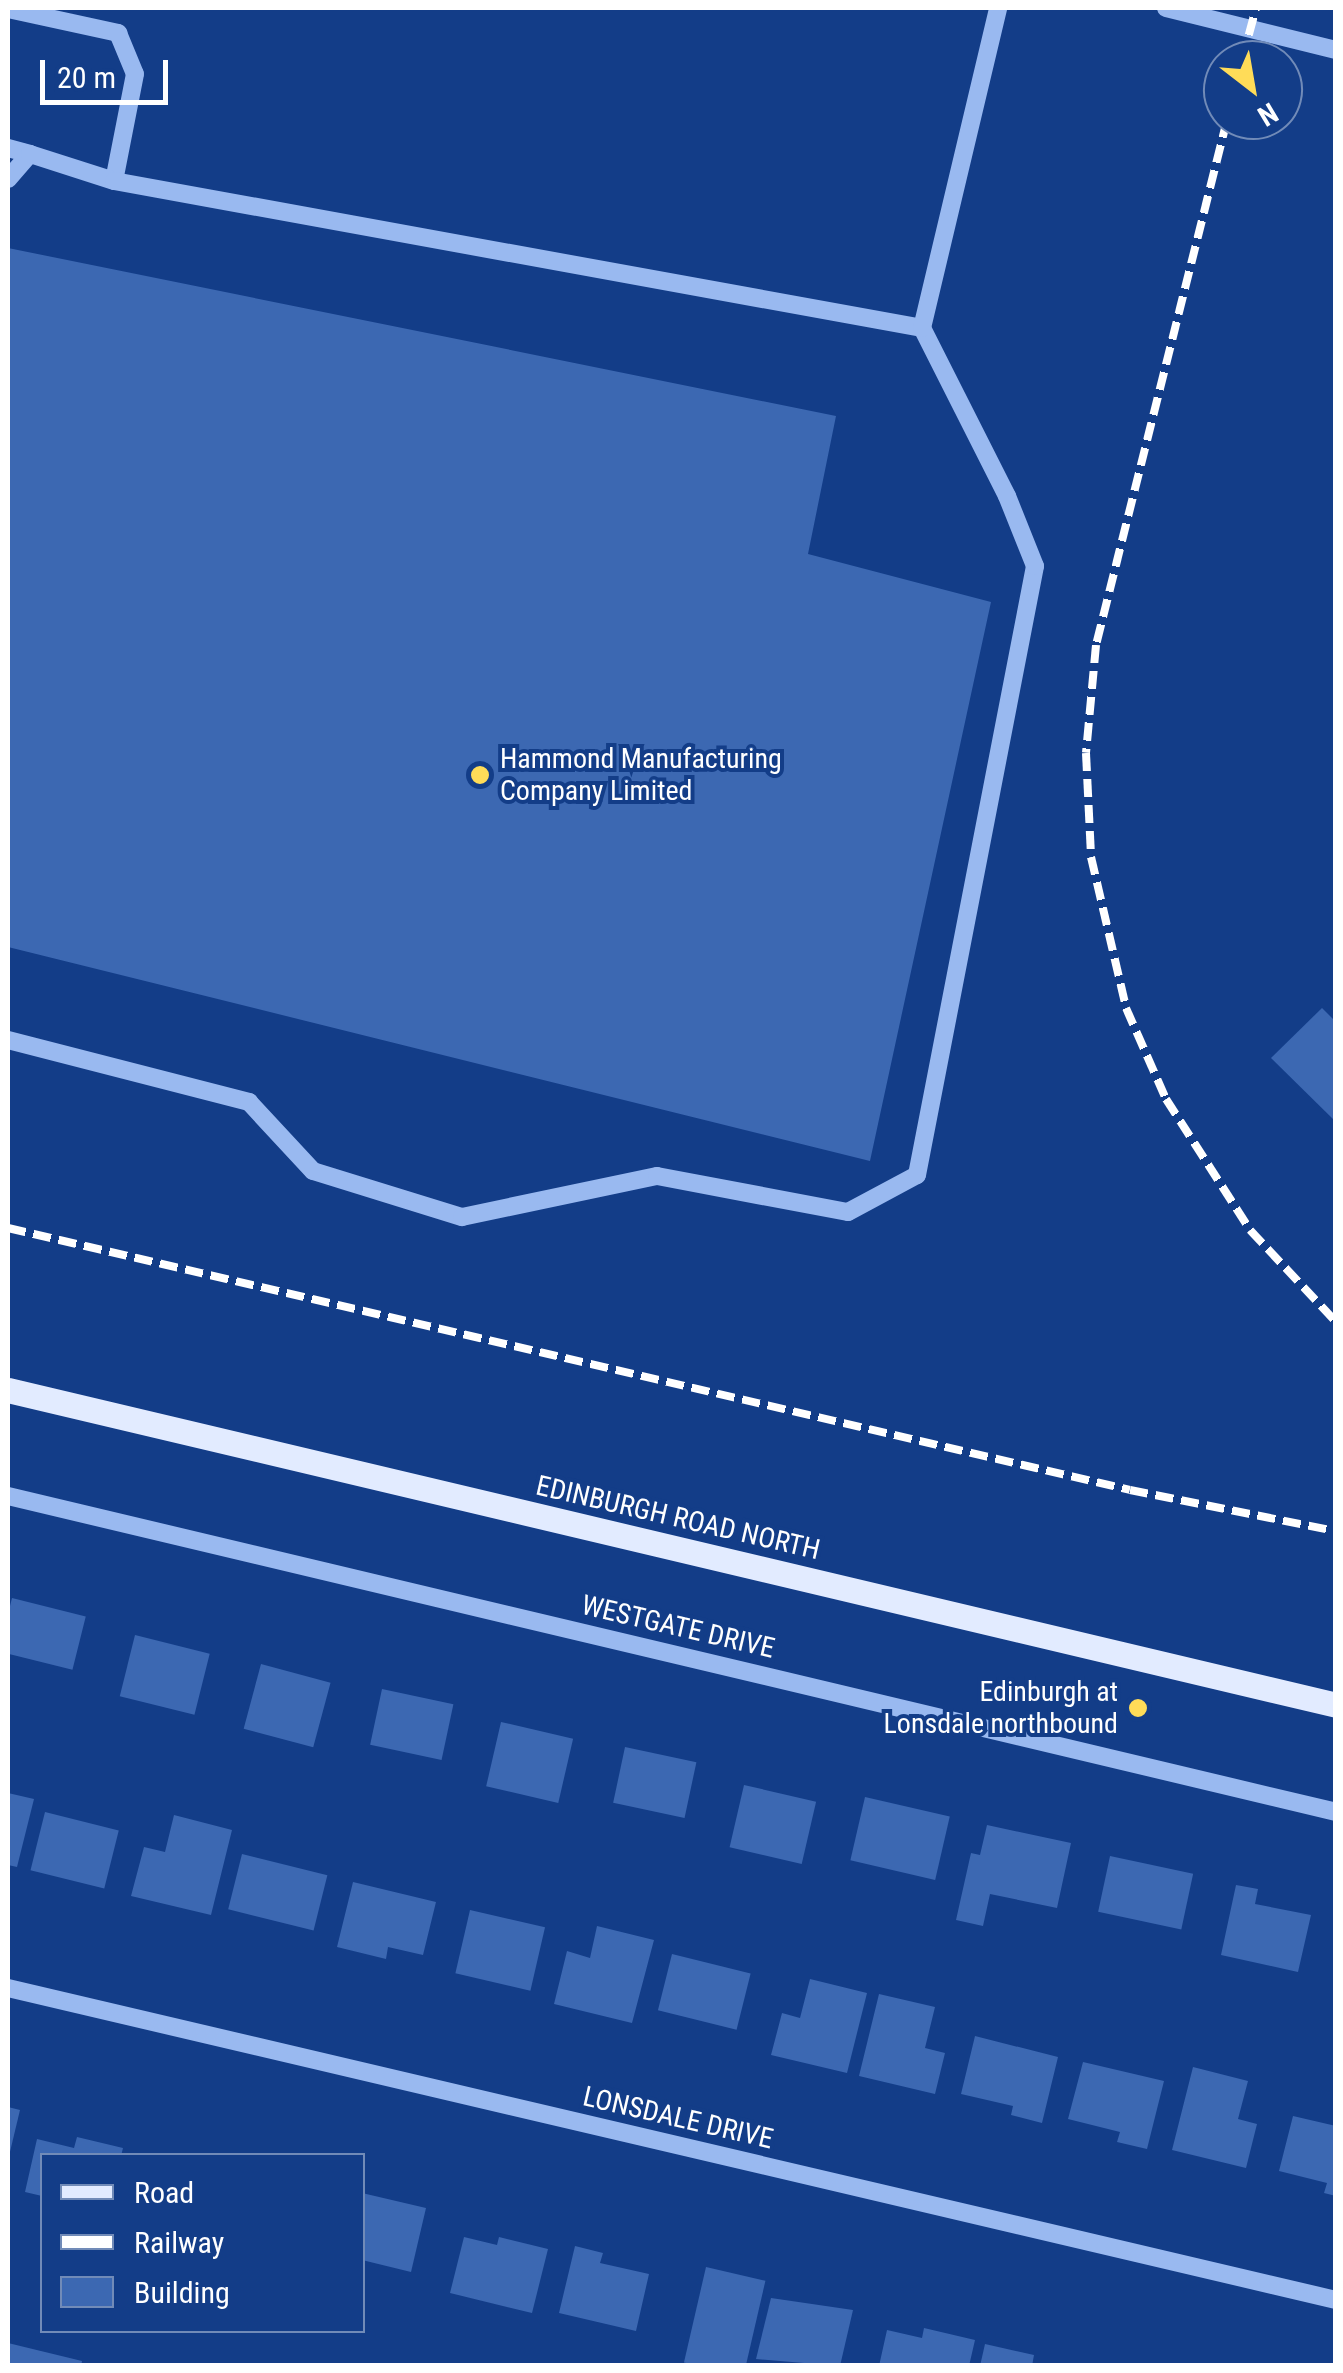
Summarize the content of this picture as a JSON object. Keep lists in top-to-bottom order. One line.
{"streets":{"main road":["EDINBURGH ROAD NORTH"],"street":["WESTGATE DRIVE","LONSDALE DRIVE"]},"places":["Hammond Manufacturing Company Limited","Edinburgh at Lonsdale northbound"],"legend":["Road","Railway","Building"],"scale_bar":"20 m","north":"bottom right"}
